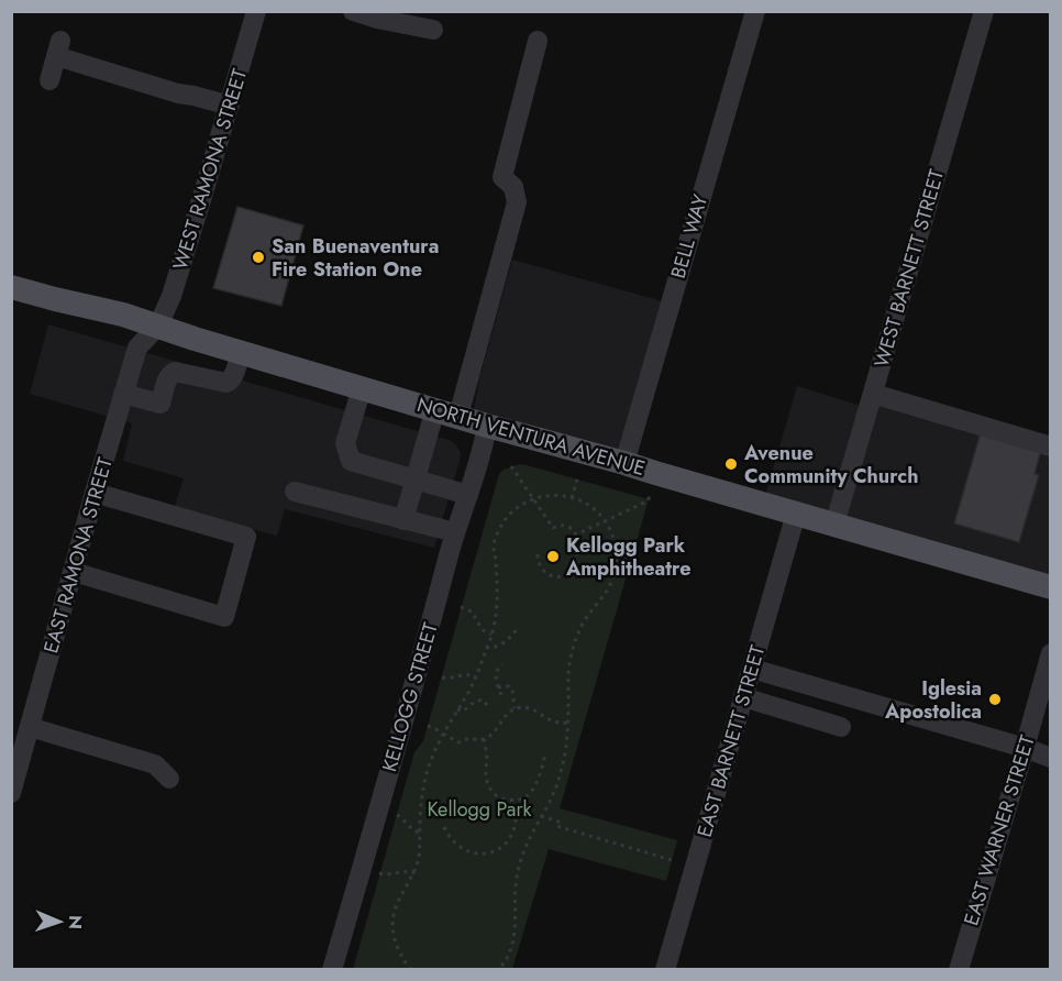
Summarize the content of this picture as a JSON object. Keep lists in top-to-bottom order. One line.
{"streets":{"main road":["NORTH VENTURA AVENUE"],"street":["WEST RAMONA STREET","BELL WAY","WEST BARNETT STREET","EAST RAMONA STREET","KELLOGG STREET","EAST BARNETT STREET","EAST WARNER STREET"]},"crossings":[["WEST RAMONA STREET","NORTH VENTURA AVENUE"],["WEST RAMONA STREET","EAST RAMONA STREET"],["BELL WAY","NORTH VENTURA AVENUE"],["WEST BARNETT STREET","NORTH VENTURA AVENUE"],["NORTH VENTURA AVENUE","EAST RAMONA STREET"],["NORTH VENTURA AVENUE","KELLOGG STREET"],["NORTH VENTURA AVENUE","EAST BARNETT STREET"]],"parks":["Kellogg Park"],"places":["San Buenaventura Fire Station One","Avenue Community Church","Kellogg Park Amphitheatre","Iglesia Apostolica"],"north":"right"}
